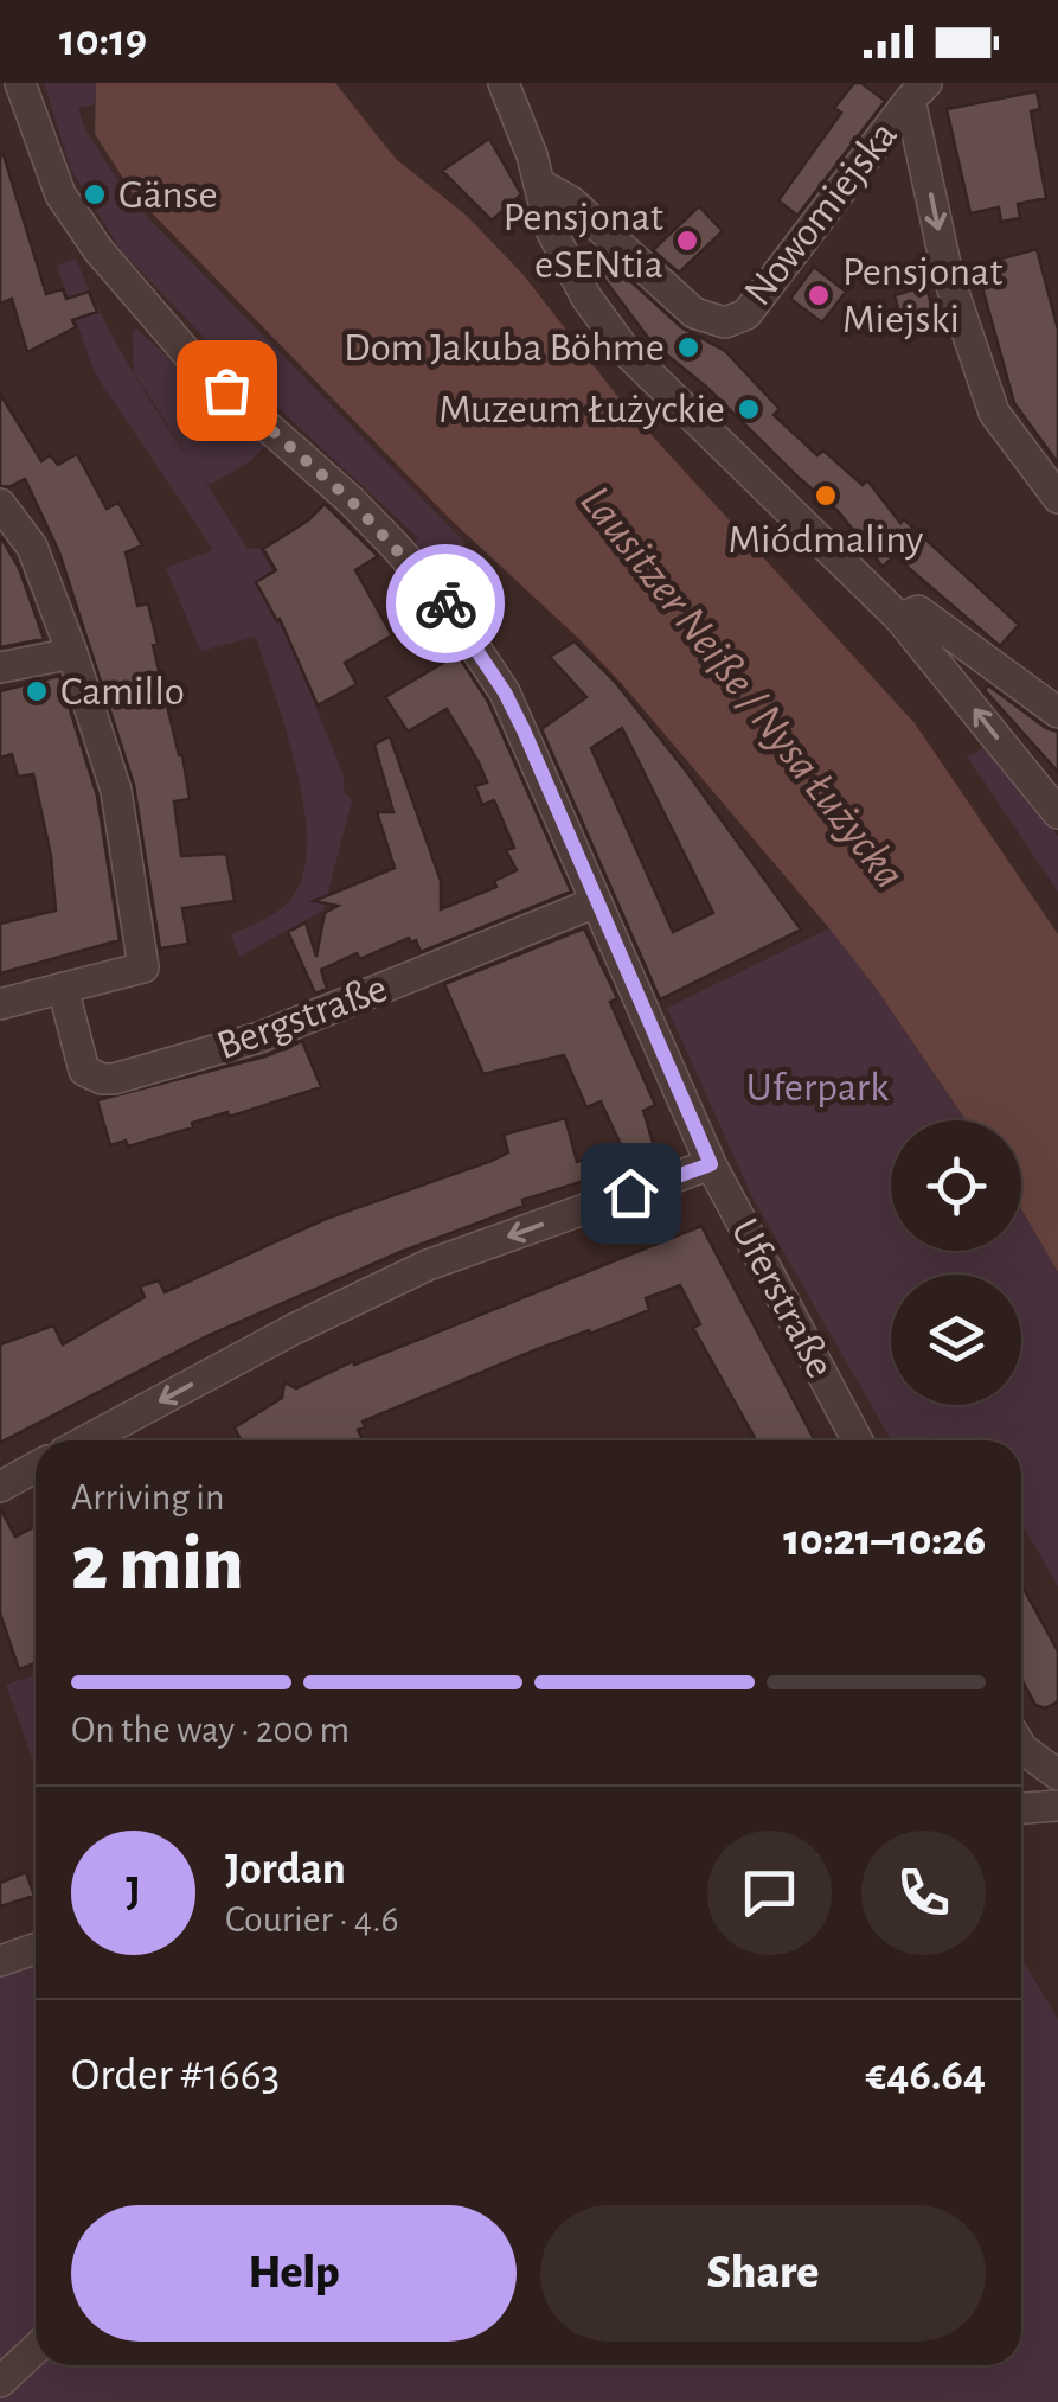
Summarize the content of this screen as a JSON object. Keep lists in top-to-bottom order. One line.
{"streets":{"street":["Nowomiejska","Bergstraße","Uferstraße"]},"crossings":[["Bergstraße","Uferstraße"]],"water":["Lausitzer Neiße / Nysa Łużycka"],"parks":["Uferpark"],"places":["Gänse","Pensjonat eSENtia","Pensjonat Miejski","Dom Jakuba Böhme","Muzeum Łużyckie","Miódmaliny","Camillo"],"page":{"status":"10:19","heading":["2 min","Arriving in","10:21–10:26"],"panel":["Jordan","Courier · 4.6","Order #1663","€46.64"],"bar":"On the way · 200 m","round":"J","buttons":["Help","Share"]}}
